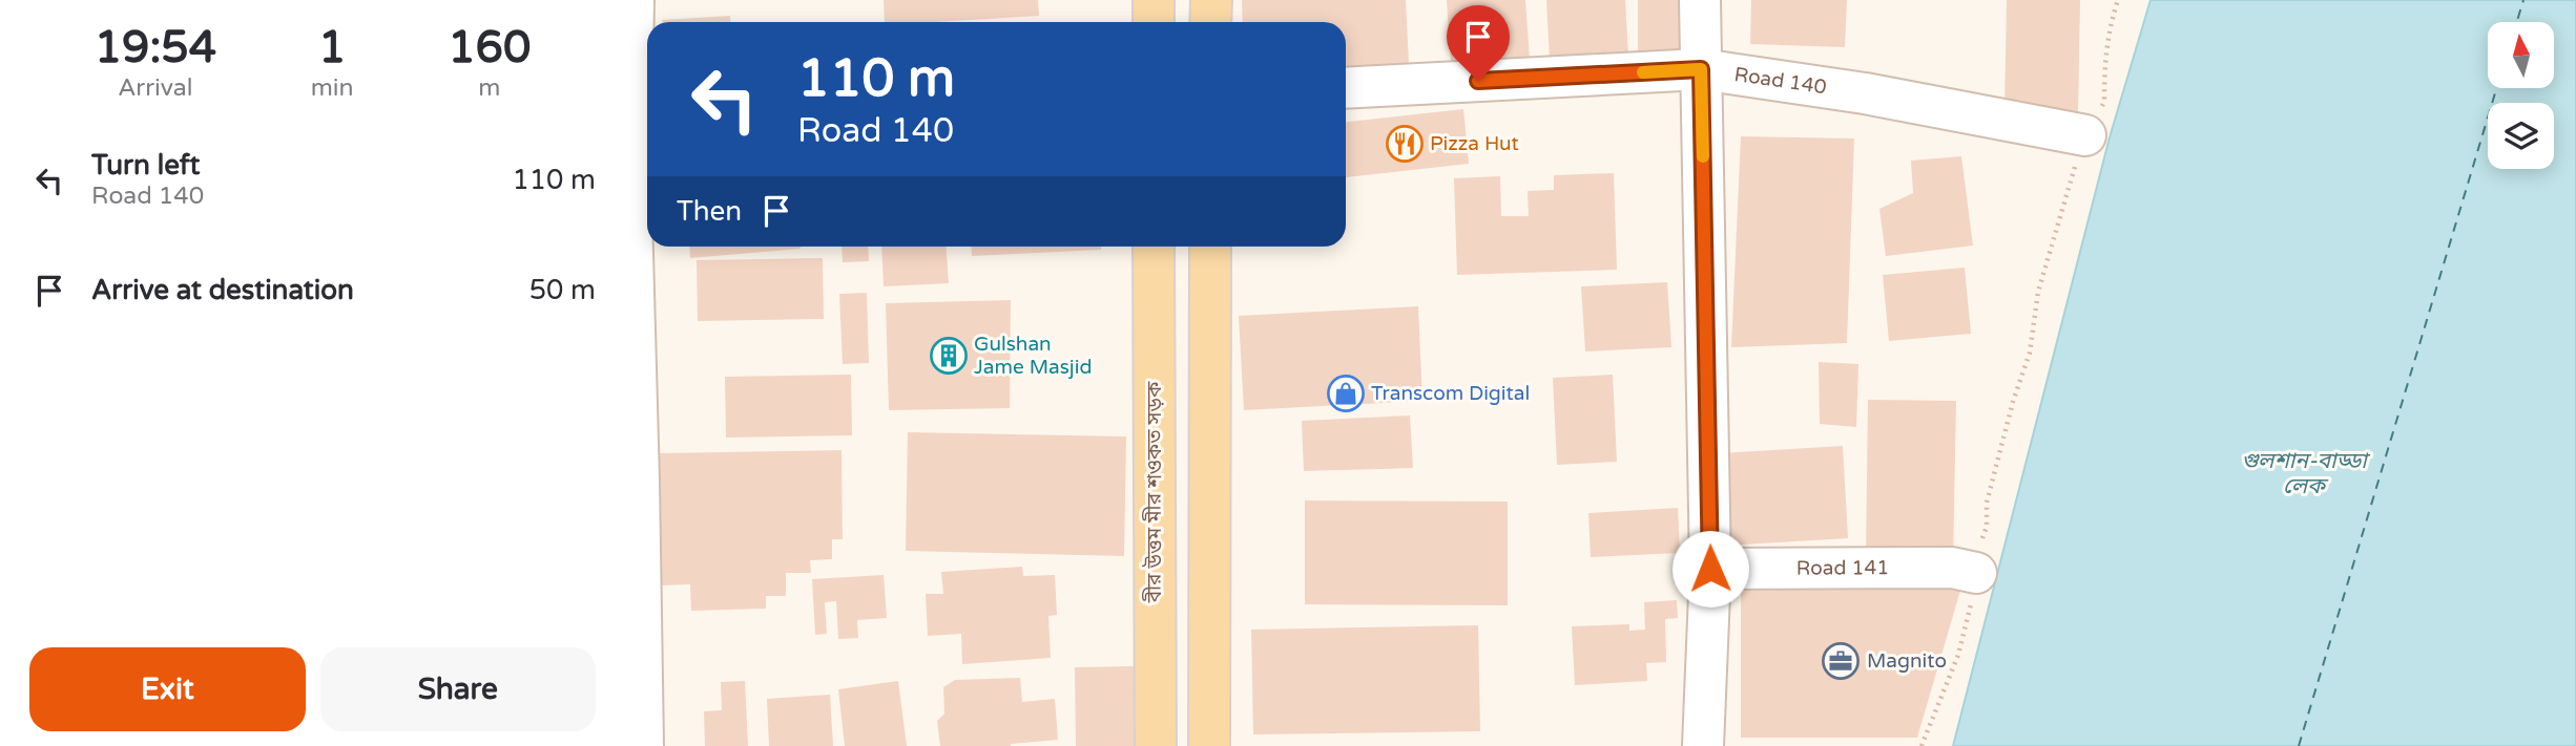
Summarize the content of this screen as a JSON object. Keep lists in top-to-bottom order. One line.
{"streets":{"main road":["বীর উত্তম মীর শওকত সড়ক"],"street":["Road 140","Road 141"]},"water":["গুলশান-বাড্ডা লেক"],"places":{"restaurant":["Pizza Hut"],"building":["Gulshan Jame Masjid"],"shop":["Transcom Digital"],"office":["Magnito"]},"north":"top","page":{"eta":["19:54","Arrival","1","min","160","m"],"turn":["110 m","Road 140"],"list":[{"name":"Turn left","note":"Road 140","value":"110 m"},{"name":"Arrive at destination","value":"50 m"}],"then":"Then","buttons":["Exit","Share"]}}
